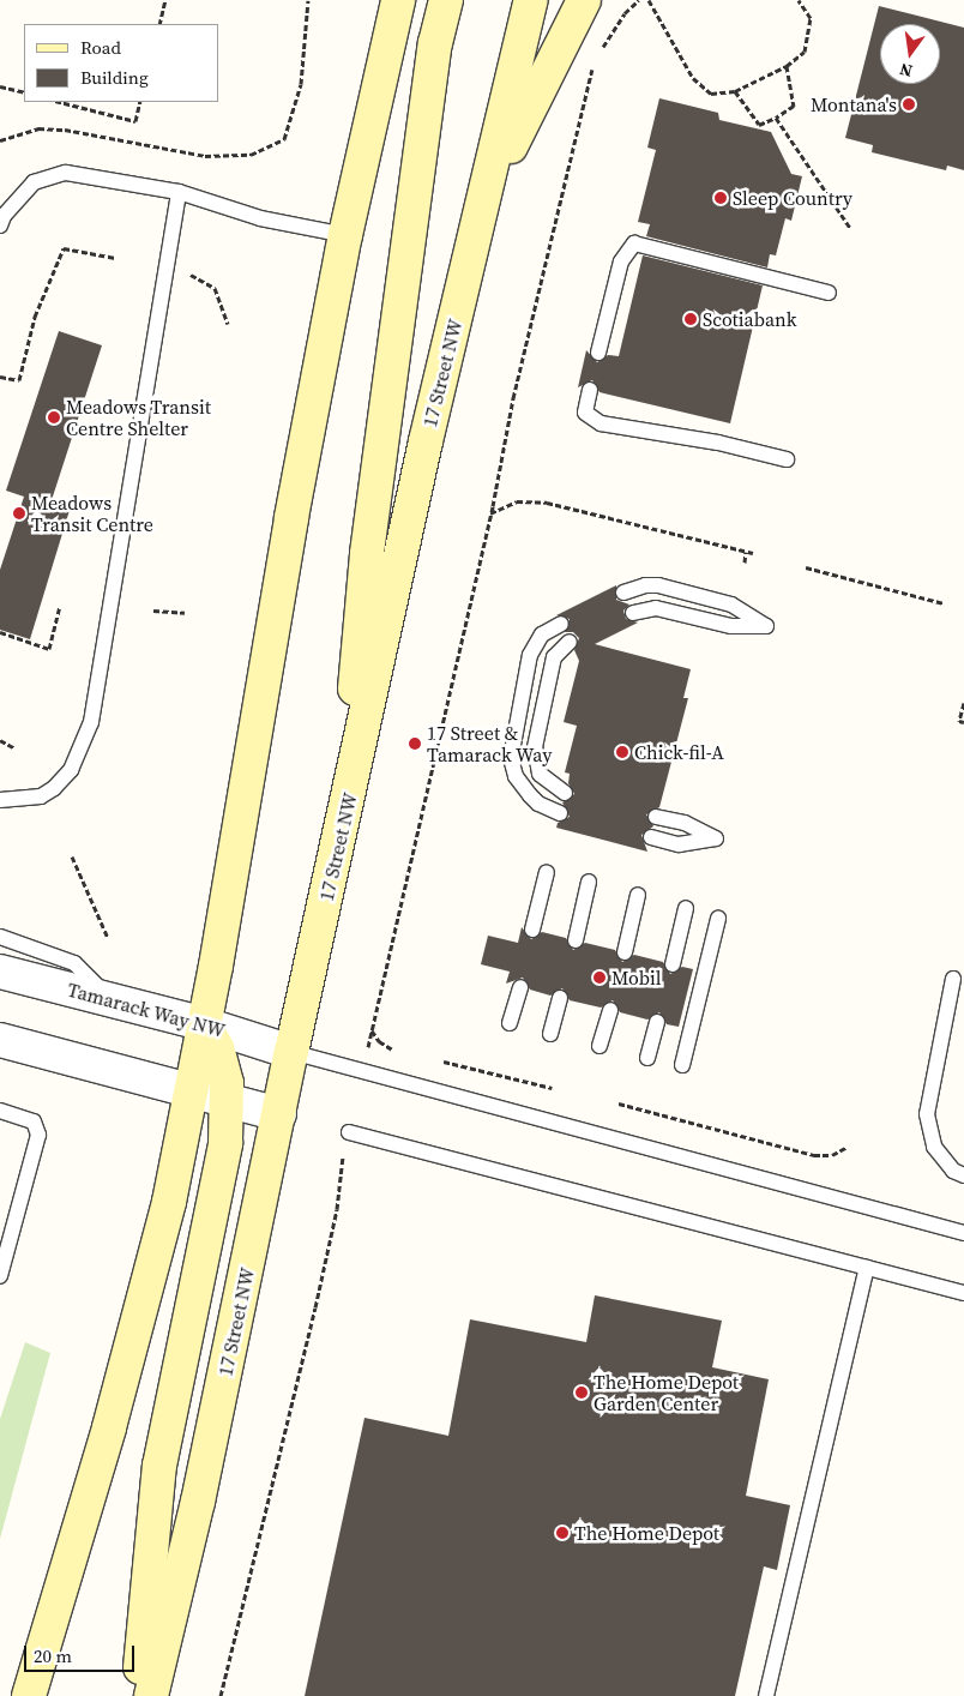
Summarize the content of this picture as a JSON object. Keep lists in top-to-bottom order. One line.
{"streets":{"main road":["17 Street NW"],"street":["Tamarack Way NW"]},"crossings":[["17 Street NW","Tamarack Way NW"]],"places":["Montana's","Sleep Country","Scotiabank","Meadows Transit Centre Shelter","Meadows Transit Centre","17 Street & Tamarack Way","Chick-fil-A","Mobil","The Home Depot Garden Center","The Home Depot"],"legend":["Road","Building"],"scale_bar":"20 m","north":"bottom"}
